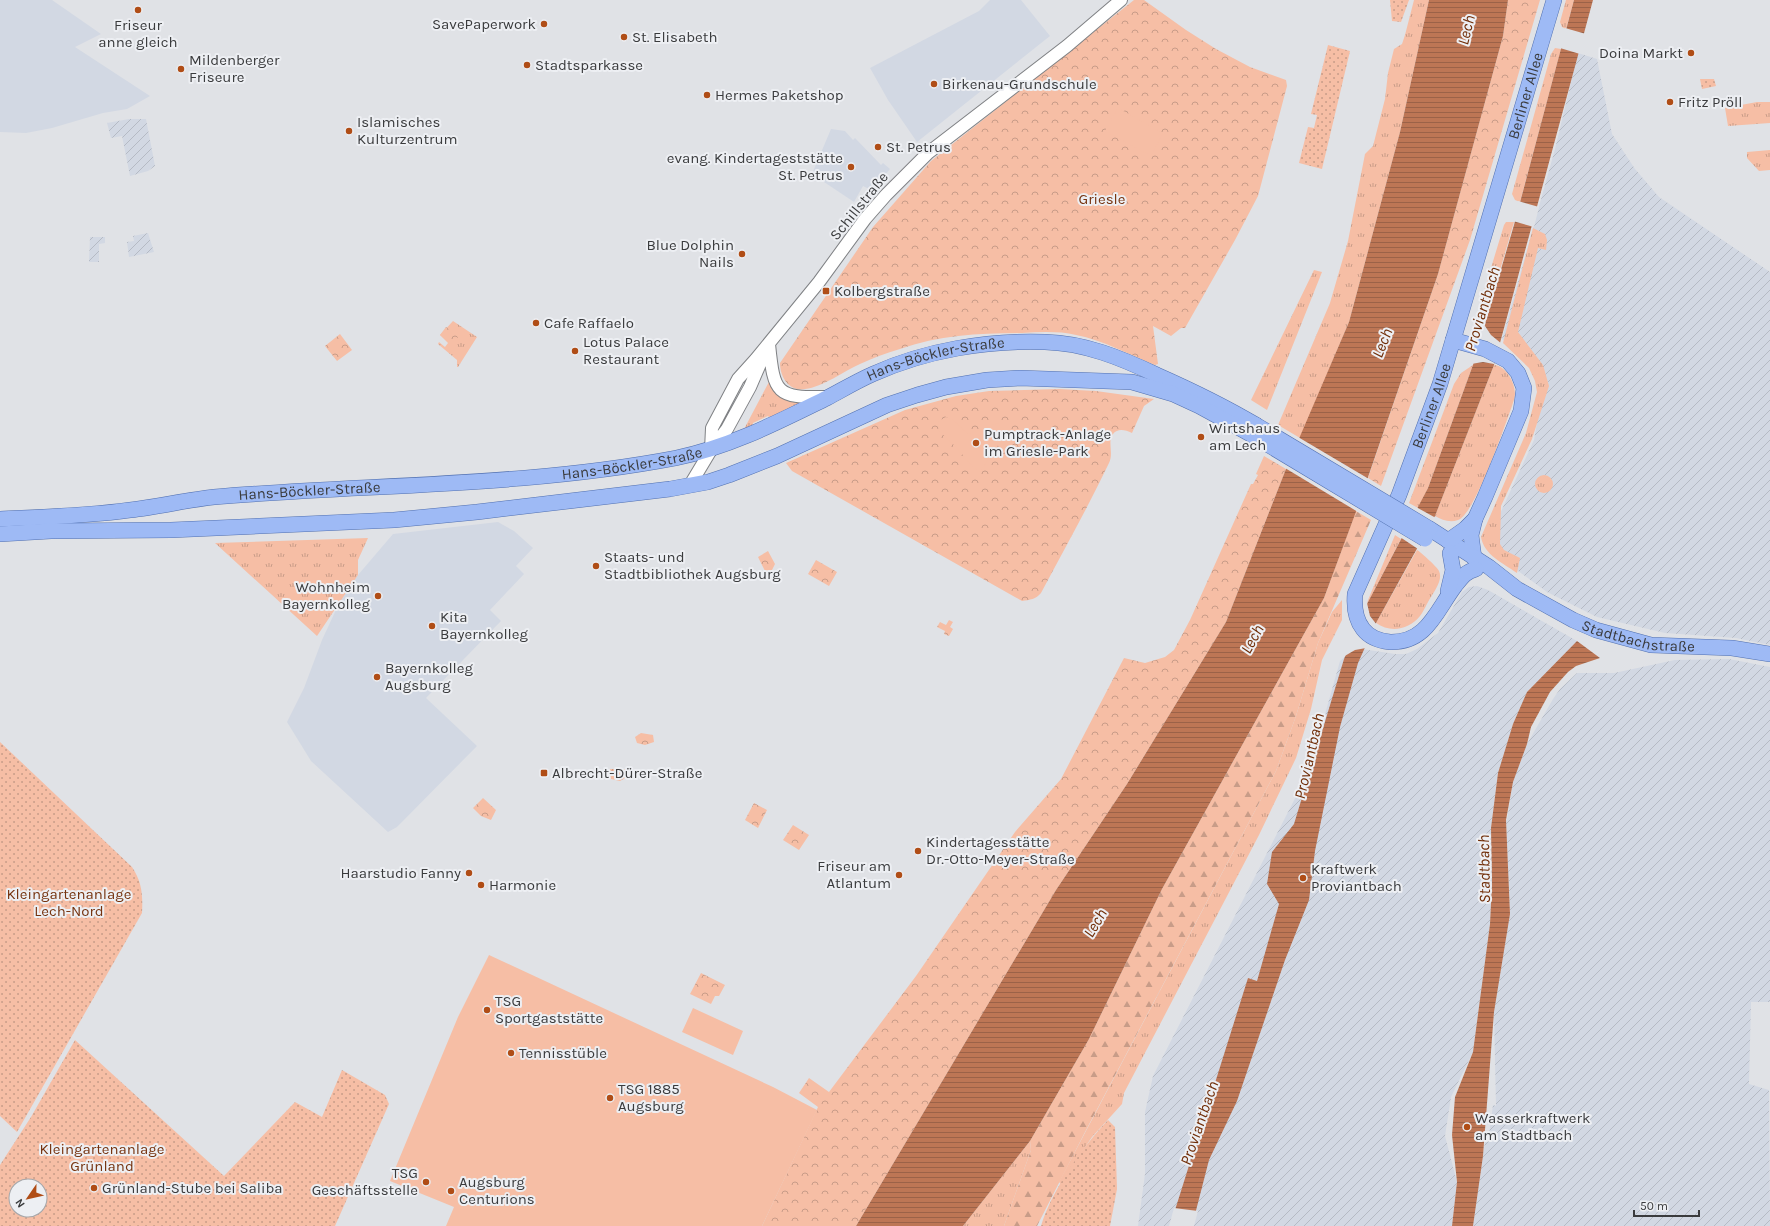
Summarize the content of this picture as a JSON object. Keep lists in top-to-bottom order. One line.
{"streets":{"main road":["Berliner Allee","Hans-Böckler-Straße","Stadtbachstraße"],"street":["Schillstraße"]},"crossings":[["Schillstraße","Hans-Böckler-Straße"],["Hans-Böckler-Straße","Stadtbachstraße"]],"water":["Lech","Proviantbach","Stadtbach"],"parks":["Griesle","Kleingartenanlage Lech-Nord","Kleingartenanlage Grünland"],"places":{"other":["Friseur anne gleich","SavePaperwork","St. Elisabeth","Doina Markt","Stadtsparkasse","Mildenberger Friseure","Birkenau-Grundschule","Hermes Paketshop","Fritz Pröll","Islamisches Kulturzentrum","St. Petrus","evang. Kindertageststätte St. Petrus","Blue Dolphin Nails","Cafe Raffaelo","Lotus Palace Restaurant","Wirtshaus am Lech","Pumptrack-Anlage im Griesle-Park","Staats- und Stadtbibliothek Augsburg","Wohnheim Bayernkolleg","Kita Bayernkolleg","Bayernkolleg Augsburg","Kindertagesstätte Dr.-Otto-Meyer-Straße","Haarstudio Fanny","Friseur am Atlantum","Kraftwerk Proviantbach","Harmonie","TSG Sportgaststätte","Tennisstüble","TSG 1885 Augsburg","Wasserkraftwerk am Stadtbach","TSG Geschäftsstelle","Grünland-Stube bei Saliba","Augsburg Centurions"],"transit":["Kolbergstraße","Albrecht-Dürer-Straße"]},"scale_bar":"50 m","north":"bottom left"}
